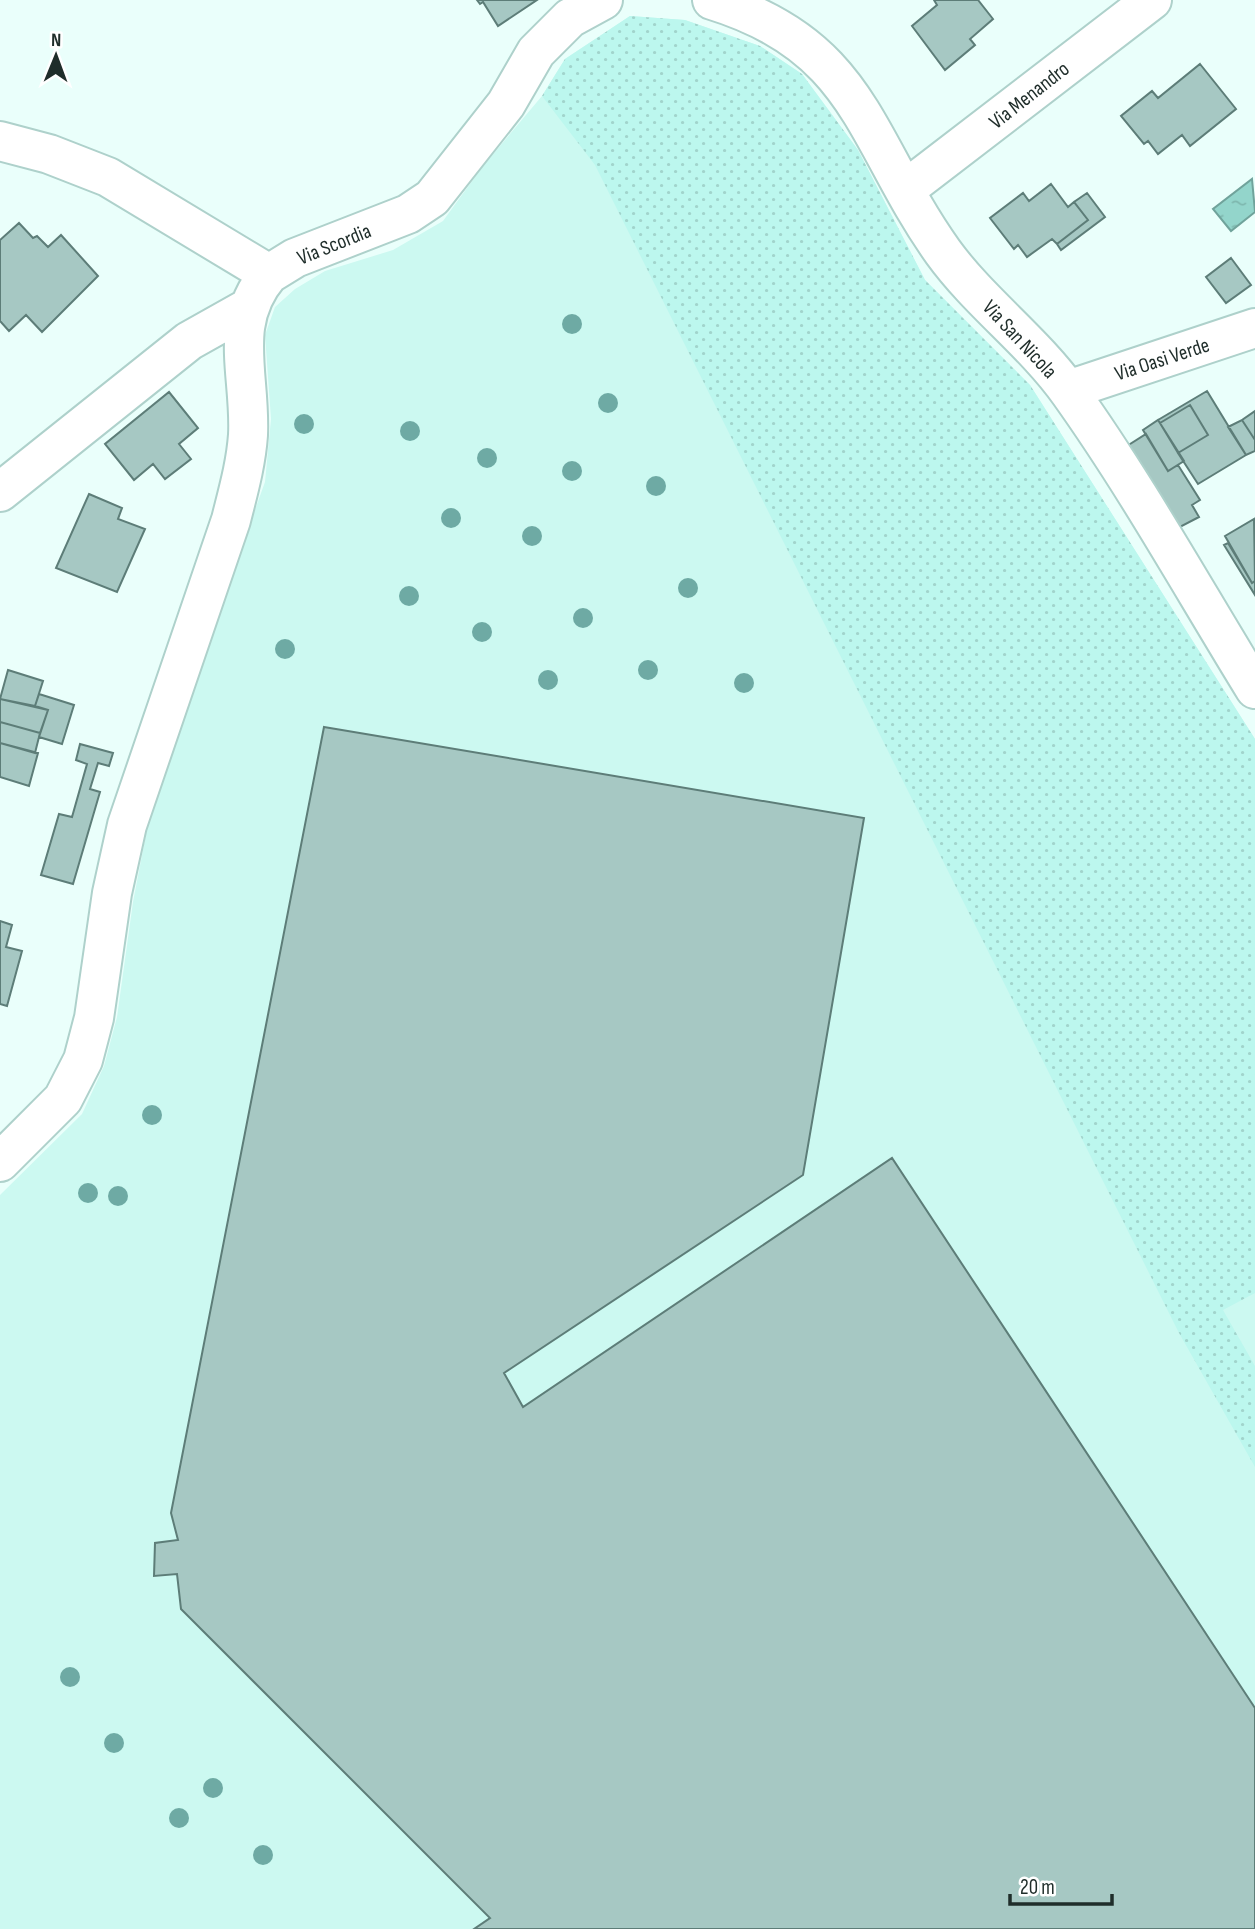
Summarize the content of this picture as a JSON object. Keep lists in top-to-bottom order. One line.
{"streets":{"street":["Via Menandro","Via Scordia","Via San Nicola","Via Oasi Verde"]},"crossings":[["Via Menandro","Via San Nicola"],["Via San Nicola","Via Oasi Verde"]],"scale_bar":"20 m","north":"top"}
